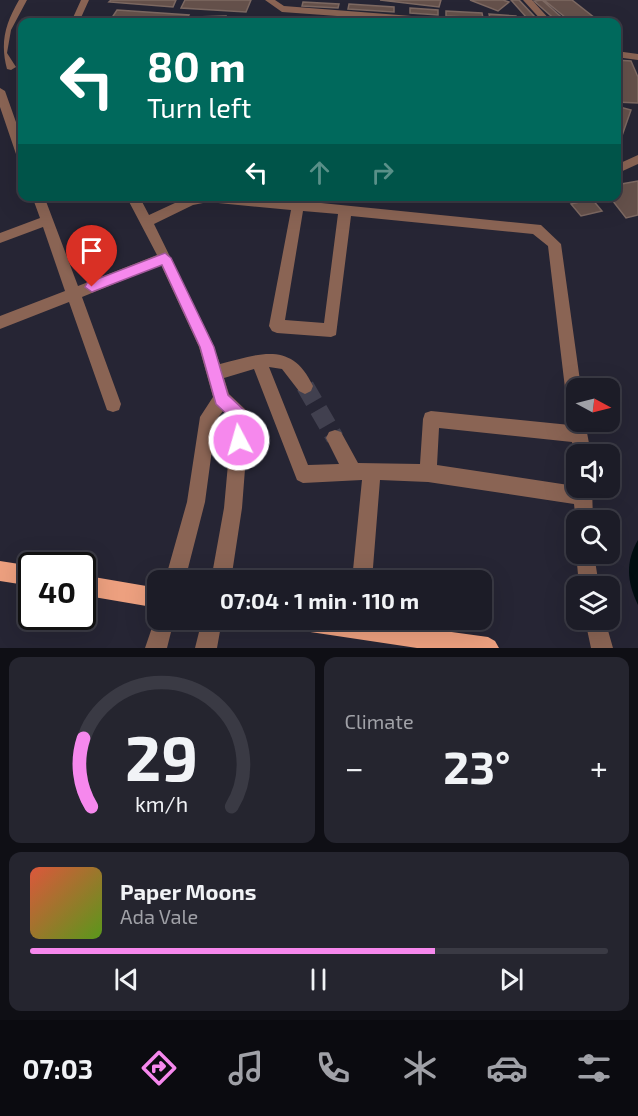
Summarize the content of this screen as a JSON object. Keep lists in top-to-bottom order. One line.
{"north":"right","page":{"turn":["80 m","Turn left"],"limit":"40","trip":"07:04 · 1 min · 110 m","tile":"Climate","heat":["−","23°","+"],"song":["Paper Moons","Ada Vale"],"tabs":"07:03","gauge":["29","km/h"]}}
